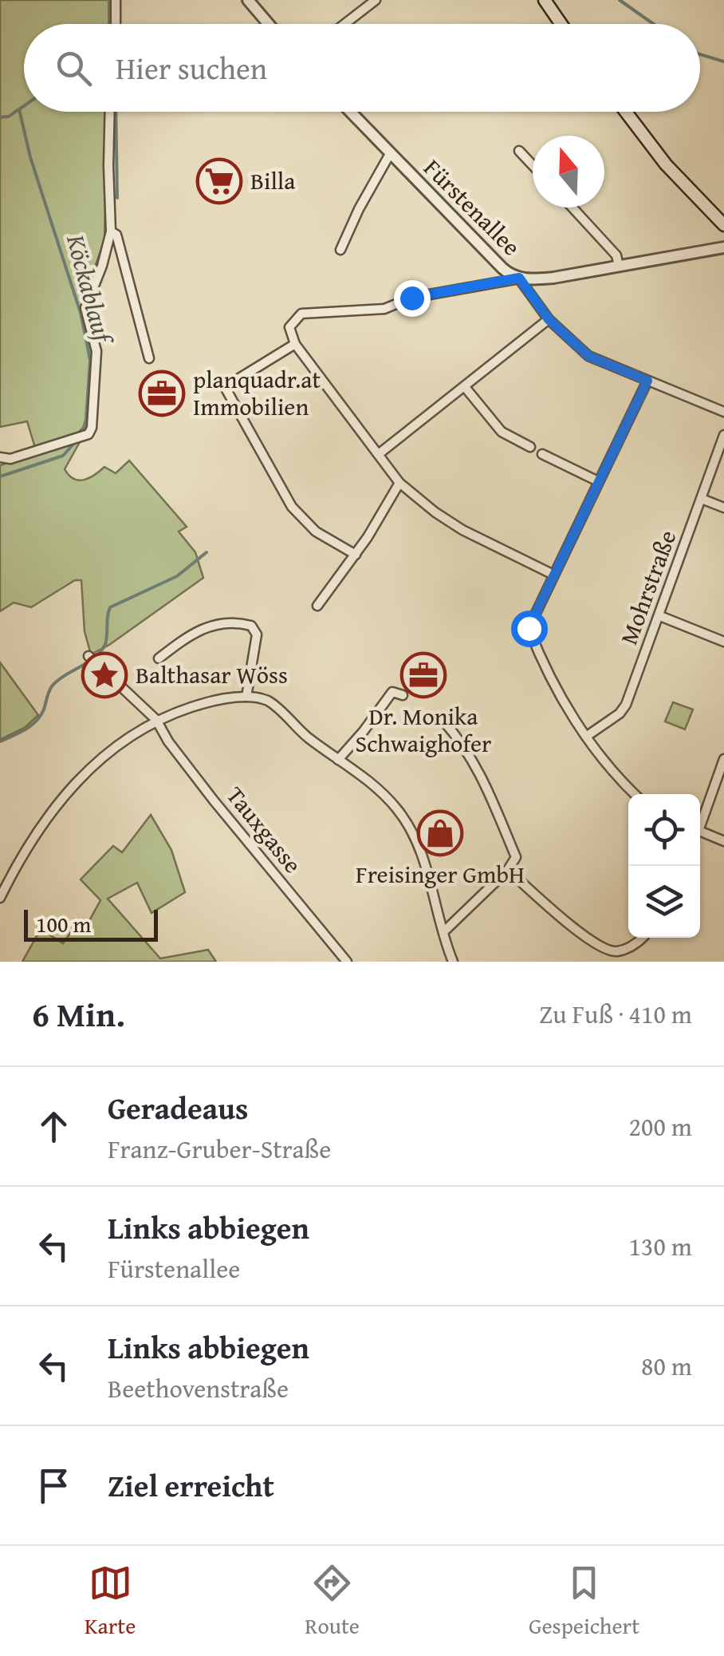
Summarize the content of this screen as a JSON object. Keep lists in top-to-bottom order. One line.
{"streets":{"street":["Fürstenallee","Mohrstraße","Tauxgasse"]},"water":["Köckablauf"],"places":{"supermarket":["Billa"],"office":["planquadr.at Immobilien","Dr. Monika Schwaighofer"],"place":["Balthasar Wöss"],"shop":["Freisinger GmbH"]},"scale_bar":"100 m","north":"top","page":{"search":"Hier suchen","scale":"100 m","heading":["6 Min.","Zu Fuß · 410 m"],"list":[["Geradeaus","Franz-Gruber-Straße","200 m"],["Links abbiegen","Fürstenallee","130 m"],["Links abbiegen","Beethovenstraße","80 m"],"Ziel erreicht"],"nav":["Karte","Route","Gespeichert"]}}
